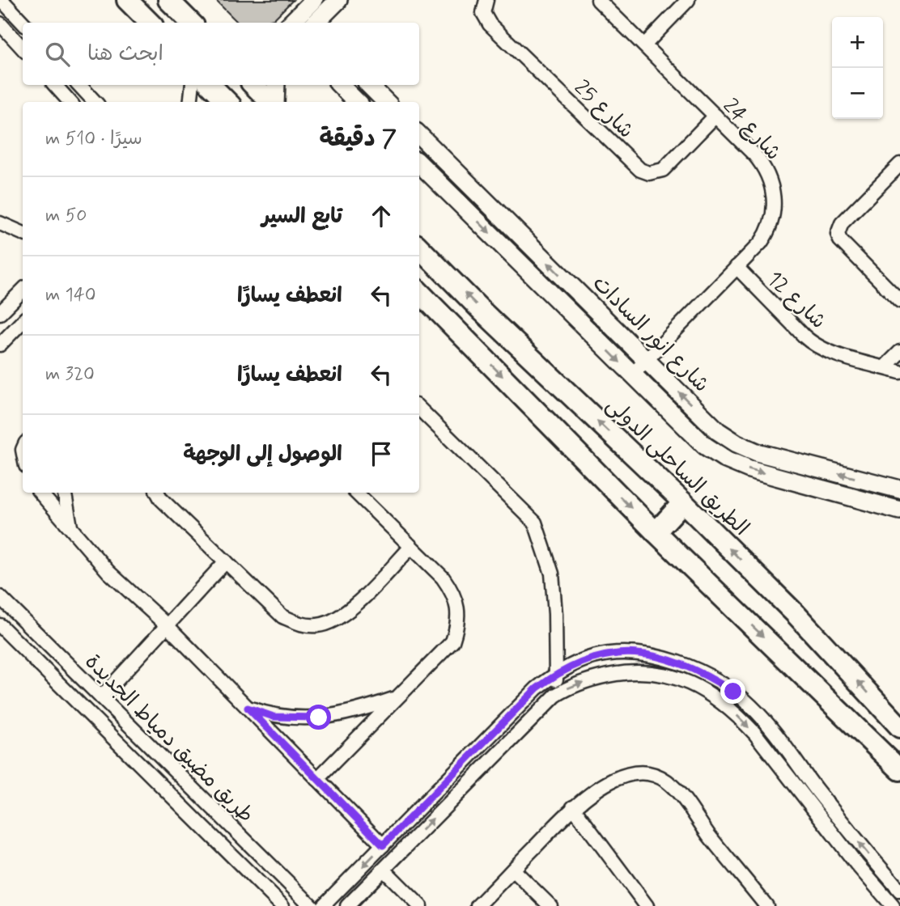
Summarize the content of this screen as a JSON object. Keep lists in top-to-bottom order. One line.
{"streets":{"highway":["الطريق الساحلى الدولى"],"main road":["شارع انور السادات"],"street":["شارع 25","شارع 24","شارع 12","طريق مضيق دمياط الجديدة"]},"crossings":[["شارع 25","شارع 24"],["شارع 24","شارع 12"],["شارع 24","شارع انور السادات"]],"page":{"map_buttons":["+","−"],"search":"ابحث هنا","heading":["7 دقيقة","سيرًا · 510 m"],"list":[["تابع السير","50 m"],["انعطف يسارًا","140 m"],["انعطف يسارًا","320 m"],"الوصول إلى الوجهة"]}}
